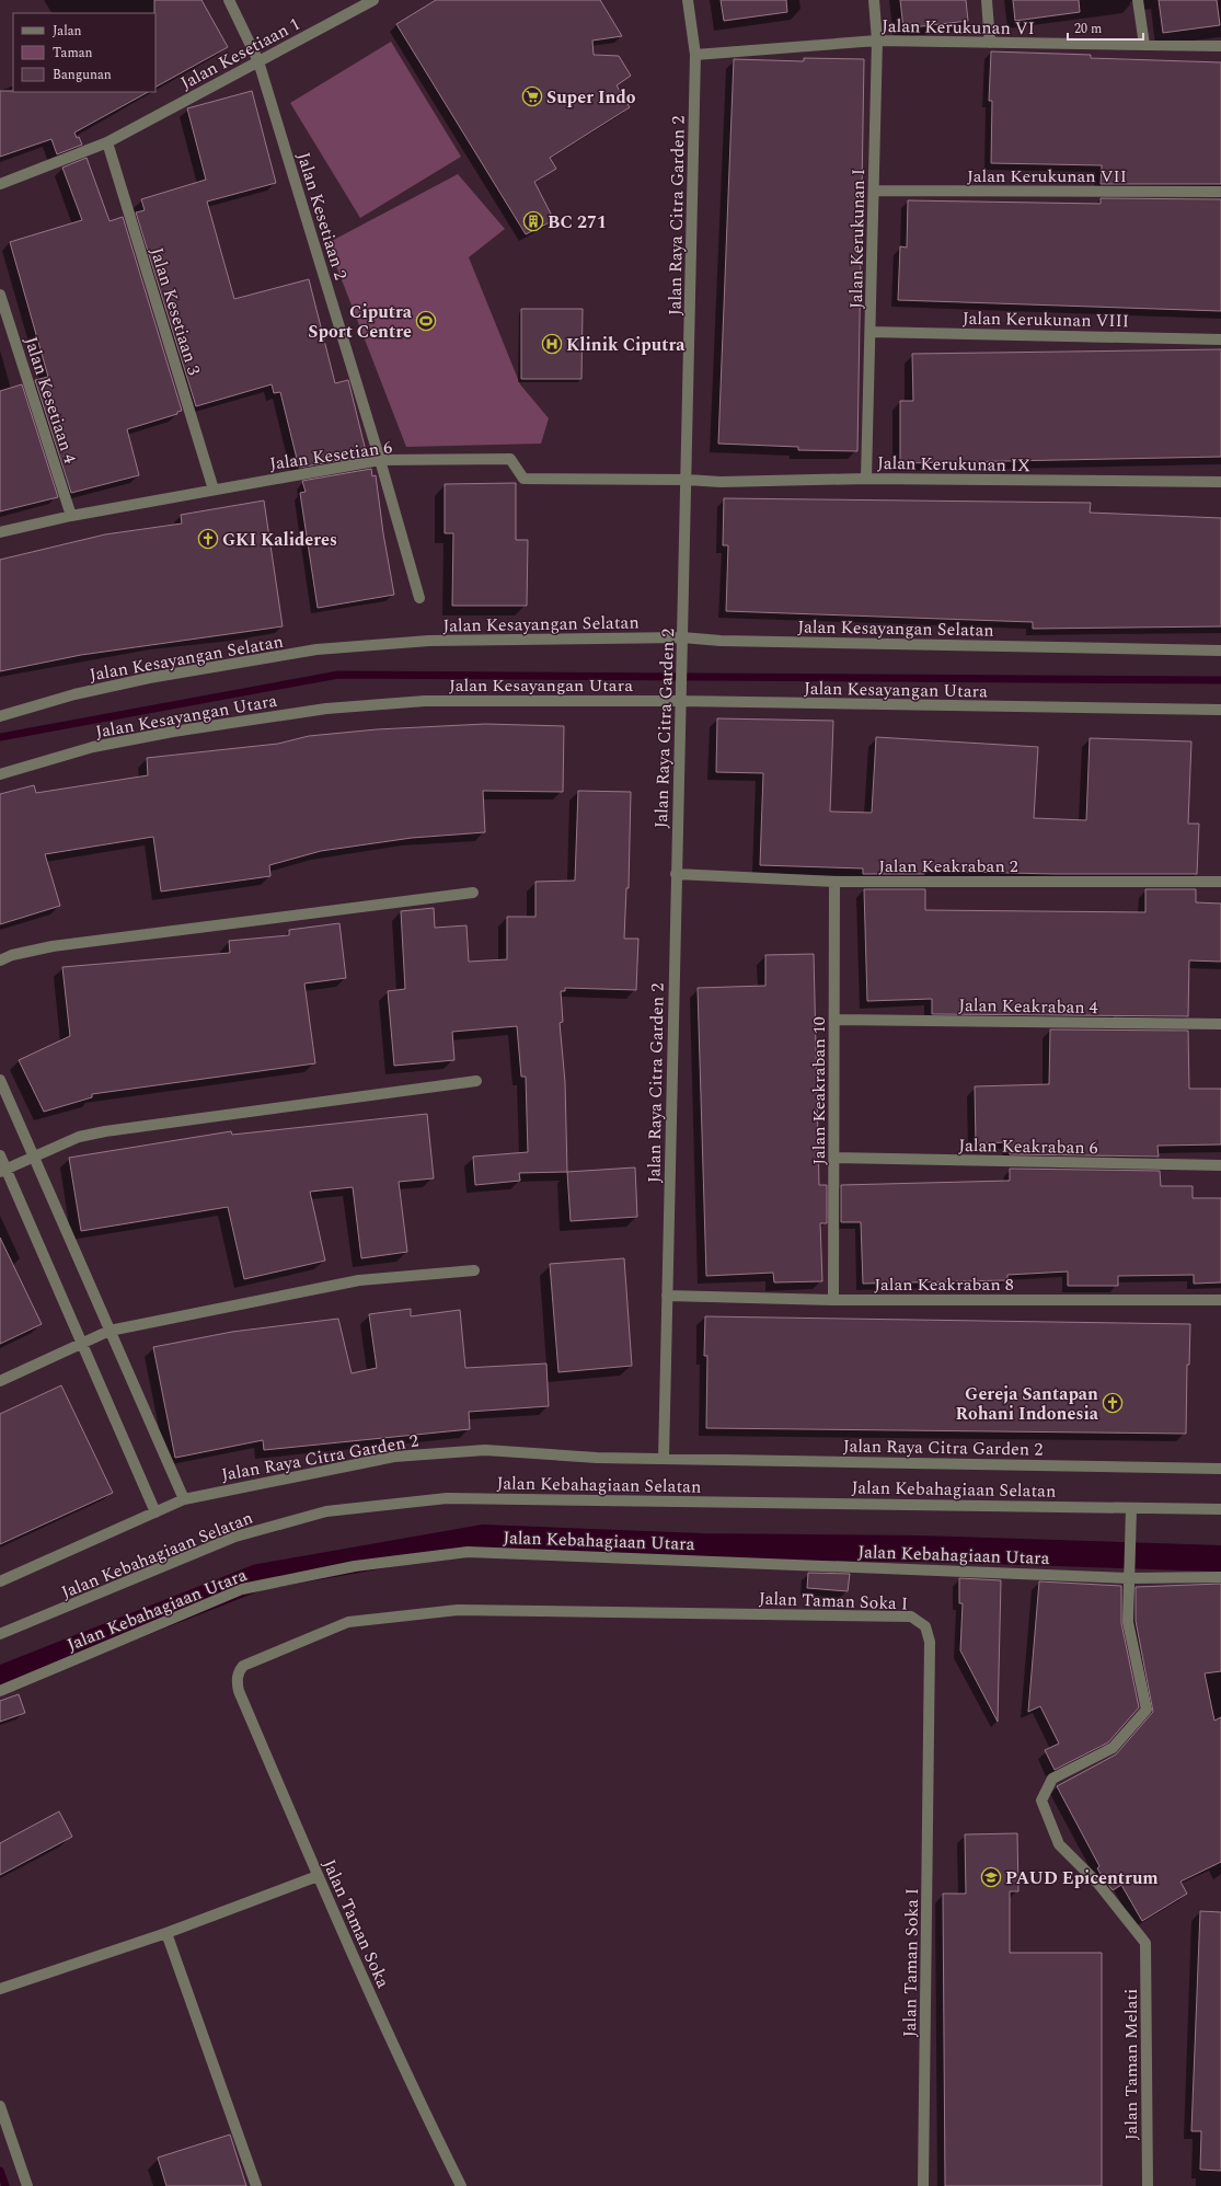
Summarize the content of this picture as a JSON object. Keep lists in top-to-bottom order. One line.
{"streets":{"street":["Jalan Kerukunan VI","Jalan Kesetiaan 1","Jalan Kerukunan VII","Jalan Kesetiaan 2","Jalan Raya Citra Garden 2","Jalan Kerukunan I","Jalan Kesetiaan 3","Jalan Kerukunan VIII","Jalan Kesetiaan 4","Jalan Kesetian 6","Jalan Kerukunan IX","Jalan Kesayangan Selatan","Jalan Kesayangan Utara","Jalan Keakraban 2","Jalan Keakraban 4","Jalan Keakraban 10","Jalan Keakraban 6","Jalan Keakraban 8","Jalan Kebahagiaan Selatan","Jalan Kebahagiaan Utara","Jalan Taman Soka I","Jalan Taman Soka","Jalan Taman Melati"]},"crossings":[["Jalan Kerukunan VI","Jalan Raya Citra Garden 2"],["Jalan Kerukunan VI","Jalan Kerukunan I"],["Jalan Kesetiaan 1","Jalan Kesetiaan 2"],["Jalan Kesetiaan 1","Jalan Kesetiaan 3"],["Jalan Kerukunan VII","Jalan Kerukunan I"],["Jalan Kesetiaan 2","Jalan Kesetian 6"],["Jalan Raya Citra Garden 2","Jalan Kesetian 6"],["Jalan Raya Citra Garden 2","Jalan Kerukunan IX"],["Jalan Raya Citra Garden 2","Jalan Kesayangan Selatan"],["Jalan Raya Citra Garden 2","Jalan Kesayangan Utara"],["Jalan Raya Citra Garden 2","Jalan Keakraban 2"],["Jalan Raya Citra Garden 2","Jalan Keakraban 8"],["Jalan Kerukunan I","Jalan Kerukunan VIII"],["Jalan Kerukunan I","Jalan Kerukunan IX"],["Jalan Kesetiaan 3","Jalan Kesetian 6"],["Jalan Kesetiaan 4","Jalan Kesetian 6"],["Jalan Kesetian 6","Jalan Kerukunan IX"],["Jalan Keakraban 2","Jalan Keakraban 10"],["Jalan Keakraban 4","Jalan Keakraban 10"],["Jalan Keakraban 10","Jalan Keakraban 6"],["Jalan Keakraban 10","Jalan Keakraban 8"],["Jalan Kebahagiaan Utara","Jalan Taman Melati"],["Jalan Taman Soka I","Jalan Taman Soka"]],"places":{"supermarket":["Super Indo"],"building":["BC 271"],"sports":["Ciputra Sport Centre"],"hospital":["Klinik Ciputra"],"church":["GKI Kalideres","Gereja Santapan Rohani Indonesia"],"school or university":["PAUD Epicentrum"]},"legend":["Jalan","Taman","Bangunan"],"scale_bar":"20 m"}
